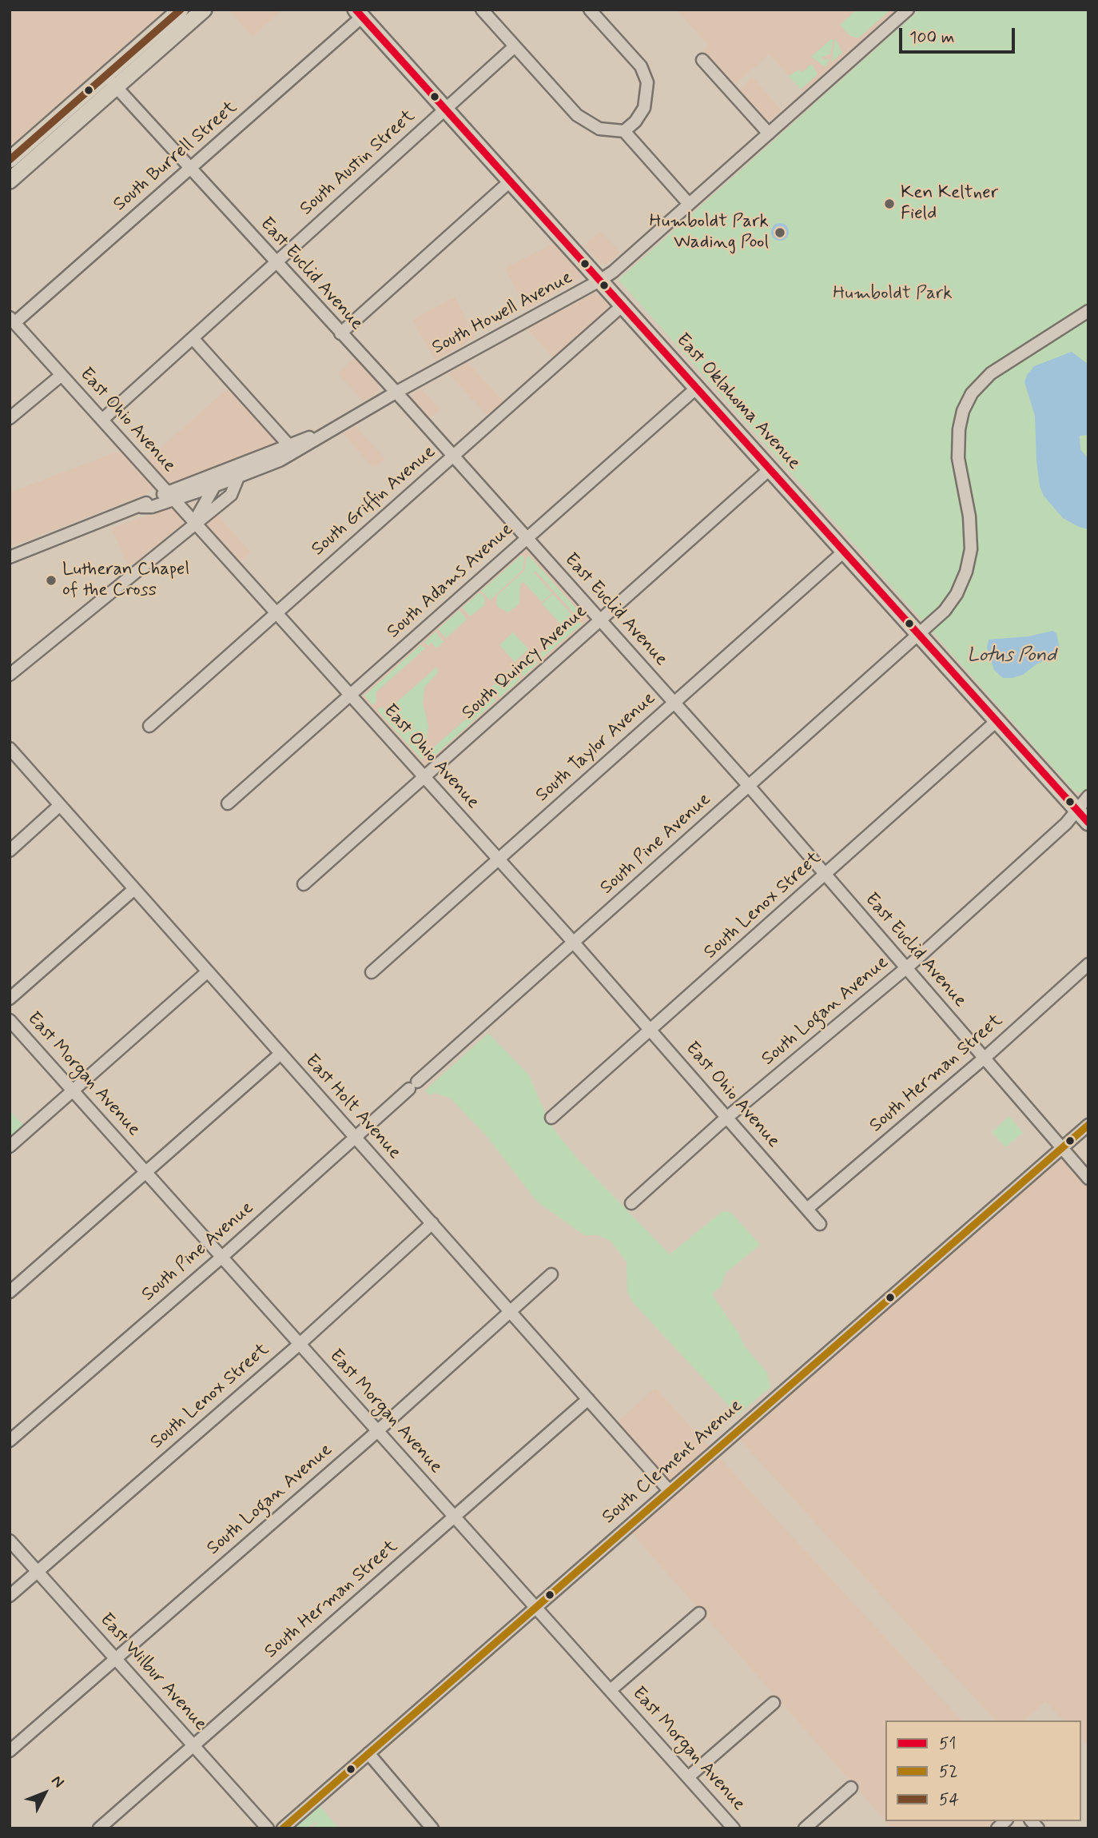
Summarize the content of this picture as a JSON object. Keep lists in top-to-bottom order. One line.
{"streets":{"main road":["East Oklahoma Avenue"],"street":["South Burrell Street","South Austin Street","East Euclid Avenue","South Howell Avenue","East Ohio Avenue","South Griffin Avenue","South Adams Avenue","South Quincy Avenue","South Taylor Avenue","South Pine Avenue","South Lenox Street","South Logan Avenue","South Herman Street","East Morgan Avenue","East Holt Avenue","South Clement Avenue","East Wilbur Avenue"]},"crossings":[["South Burrell Street","East Euclid Avenue"],["South Burrell Street","East Oklahoma Avenue"],["South Burrell Street","East Ohio Avenue"],["South Austin Street","East Euclid Avenue"],["South Austin Street","East Oklahoma Avenue"],["South Austin Street","East Ohio Avenue"],["East Euclid Avenue","South Howell Avenue"],["East Euclid Avenue","South Griffin Avenue"],["East Euclid Avenue","South Adams Avenue"],["East Euclid Avenue","South Quincy Avenue"],["East Euclid Avenue","South Taylor Avenue"],["East Euclid Avenue","South Pine Avenue"],["East Euclid Avenue","South Lenox Street"],["East Euclid Avenue","South Logan Avenue"],["East Euclid Avenue","South Herman Street"],["East Euclid Avenue","South Clement Avenue"],["South Howell Avenue","East Oklahoma Avenue"],["South Howell Avenue","East Ohio Avenue"],["East Oklahoma Avenue","South Griffin Avenue"],["East Oklahoma Avenue","South Adams Avenue"],["East Oklahoma Avenue","South Quincy Avenue"],["East Oklahoma Avenue","South Taylor Avenue"],["East Oklahoma Avenue","South Pine Avenue"],["East Oklahoma Avenue","South Lenox Street"],["East Oklahoma Avenue","South Logan Avenue"],["East Ohio Avenue","South Griffin Avenue"],["East Ohio Avenue","South Adams Avenue"],["East Ohio Avenue","South Quincy Avenue"],["East Ohio Avenue","South Taylor Avenue"],["East Ohio Avenue","South Pine Avenue"],["East Ohio Avenue","South Lenox Street"],["East Ohio Avenue","South Logan Avenue"],["East Ohio Avenue","South Herman Street"],["South Pine Avenue","East Morgan Avenue"],["South Pine Avenue","East Holt Avenue"],["South Lenox Street","East Morgan Avenue"],["South Lenox Street","East Holt Avenue"],["South Lenox Street","East Wilbur Avenue"],["South Logan Avenue","East Morgan Avenue"],["South Logan Avenue","East Holt Avenue"],["South Logan Avenue","East Wilbur Avenue"],["South Herman Street","East Morgan Avenue"],["South Herman Street","East Holt Avenue"],["South Herman Street","East Wilbur Avenue"],["East Morgan Avenue","South Clement Avenue"],["East Holt Avenue","South Clement Avenue"]],"water":["Lotus Pond"],"parks":["Humboldt Park"],"places":["Ken Keltner Field","Humboldt Park Wading Pool","Lutheran Chapel of the Cross"],"lines":["transit line 51","transit line 54","transit line 52"],"legend":["51","52","54"],"scale_bar":"100 m","north":"top right"}
